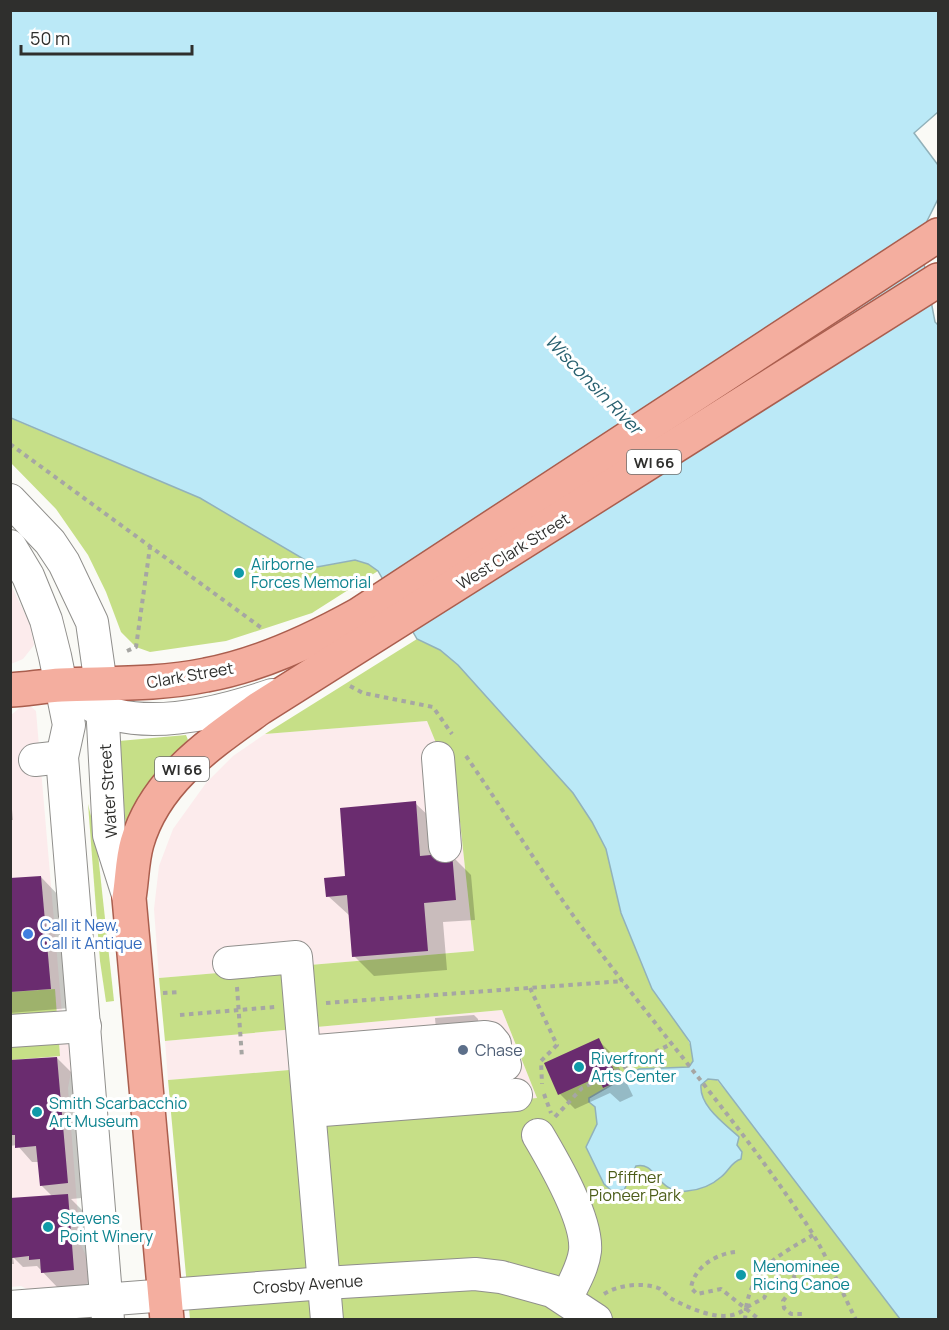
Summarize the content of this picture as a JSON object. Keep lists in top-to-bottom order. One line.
{"streets":{"main road":["WI 66","West Clark Street","Clark Street","Water Street"],"street":["Crosby Avenue"]},"crossings":[["WI 66","West Clark Street"],["WI 66","Water Street"],["West Clark Street","Clark Street"],["West Clark Street","Water Street"],["Clark Street","Water Street"],["Water Street","Crosby Avenue"]],"water":["Wisconsin River"],"parks":["Pfiffner Pioneer Park"],"places":["Airborne Forces Memorial","Call it New, Call it Antique","Chase","Riverfront Arts Center","Smith Scarbacchio Art Museum","Stevens Point Winery","Menominee Ricing Canoe"],"scale_bar":"50 m"}
